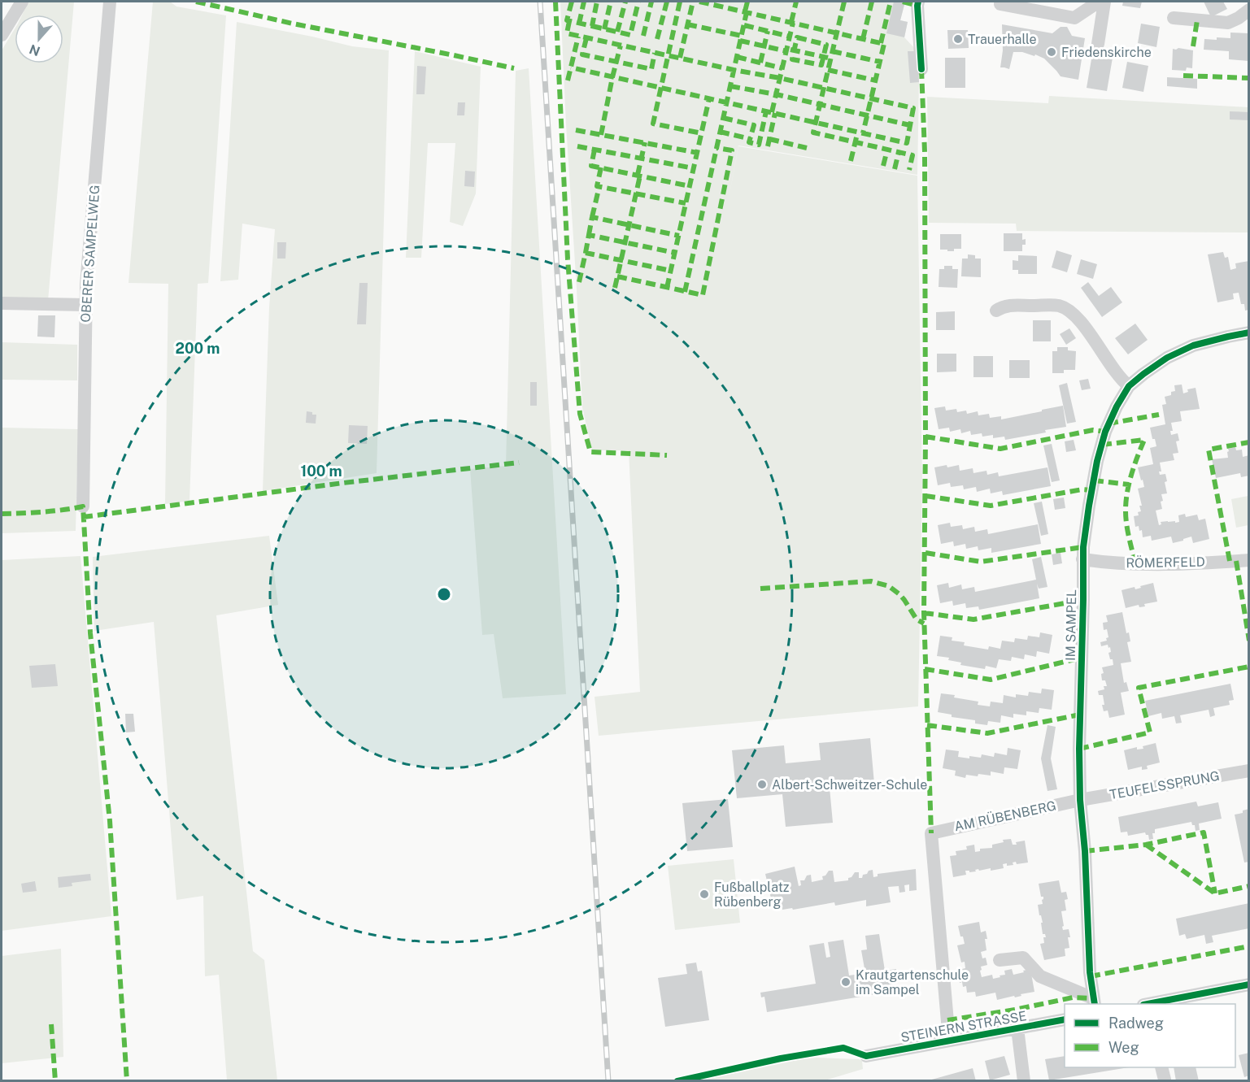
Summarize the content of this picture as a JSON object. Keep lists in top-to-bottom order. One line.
{"streets":{"street":["OBERER SAMPELWEG","RÖMERFELD","IM SAMPEL","TEUFELSSPRUNG","AM RÜBENBERG","STEINERN STRASSE"]},"crossings":[["RÖMERFELD","IM SAMPEL"],["IM SAMPEL","TEUFELSSPRUNG"],["IM SAMPEL","AM RÜBENBERG"],["TEUFELSSPRUNG","AM RÜBENBERG"],["AM RÜBENBERG","STEINERN STRASSE"]],"places":["Trauerhalle","Friedenskirche","Albert-Schweitzer-Schule","Fußballplatz Rübenberg","Krautgartenschule im Sampel"],"legend":["Radweg","Weg"],"north":"bottom","rings":["200 m","100 m"]}
